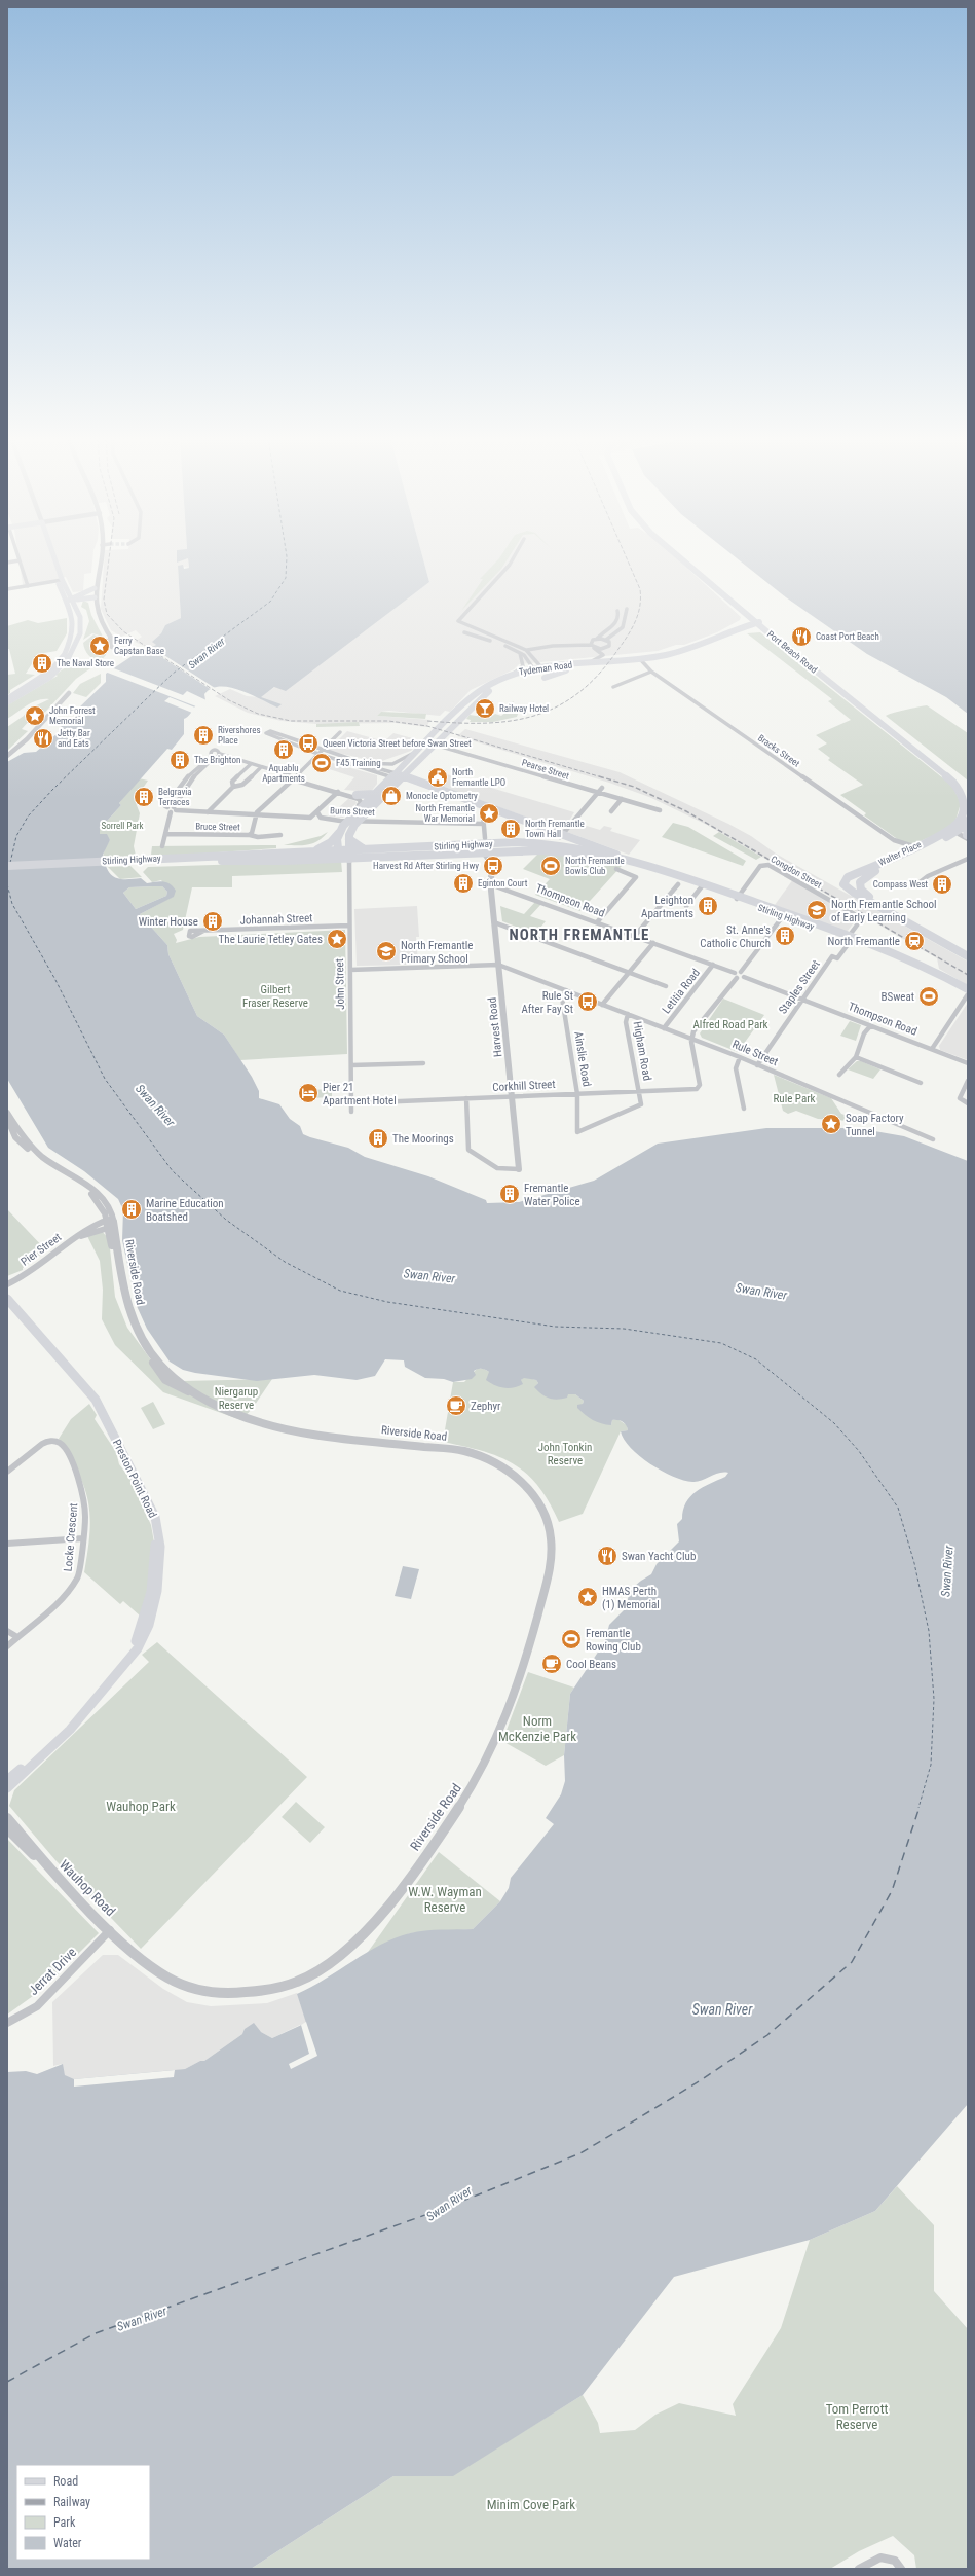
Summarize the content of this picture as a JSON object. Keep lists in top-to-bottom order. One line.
{"streets":{"main road":["Port Beach Road","Tydeman Road","Stirling Highway","Walter Place","Preston Point Road"],"street":["Bracks Street","Pearse Street","Burns Street","Bruce Street","Congdon Street","Thompson Road","Johannah Street","John Street","Staples Street","Letitia Road","Harvest Road","Higham Road","Rule Street","Ainslie Road","Corkhill Street","Pier Street","Riverside Road","Locke Crescent","Wauhop Road","Jerrat Drive"]},"crossings":[["Port Beach Road","Tydeman Road"],["Port Beach Road","Walter Place"],["Tydeman Road","Bracks Street"],["Tydeman Road","Pearse Street"],["Tydeman Road","Burns Street"],["Tydeman Road","Stirling Highway"],["Tydeman Road","John Street"],["Bracks Street","Walter Place"],["Burns Street","Bruce Street"],["Stirling Highway","Congdon Street"],["Stirling Highway","John Street"],["Stirling Highway","Staples Street"],["Stirling Highway","Harvest Road"],["Congdon Street","Staples Street"],["Thompson Road","Staples Street"],["Thompson Road","Letitia Road"],["Thompson Road","Harvest Road"],["Johannah Street","John Street"],["John Street","Corkhill Street"],["Staples Street","Rule Street"],["Letitia Road","Rule Street"],["Harvest Road","Rule Street"],["Harvest Road","Corkhill Street"],["Higham Road","Rule Street"],["Higham Road","Ainslie Road"],["Higham Road","Corkhill Street"],["Rule Street","Ainslie Road"],["Rule Street","Corkhill Street"],["Ainslie Road","Corkhill Street"],["Pier Street","Riverside Road"],["Riverside Road","Wauhop Road"],["Riverside Road","Jerrat Drive"],["Wauhop Road","Jerrat Drive"]],"districts":["NORTH FREMANTLE"],"water":["Swan River"],"parks":["Sorrell Park","Gilbert Fraser Reserve","Alfred Road Park","Rule Park","Niergarup Reserve","John Tonkin Reserve","Norm McKenzie Park","Wauhop Park","W.W. Wayman Reserve","Tom Perrott Reserve","Minim Cove Park"],"places":{"restaurant":["Coast Port Beach","Jetty Bar and Eats","Swan Yacht Club"],"place":["Ferry Capstan Base","John Forrest Memorial","North Fremantle War Memorial","The Laurie Tetley Gates","Soap Factory Tunnel","HMAS Perth (1) Memorial"],"building":["The Naval Store","Rivershores Place","Aquablu Apartments","The Brighton","Belgravia Terraces","North Fremantle Town Hall","Eginton Court","Compass West","Leighton Apartments","Winter House","St. Anne's Catholic Church","The Moorings","Fremantle Water Police","Marine Education Boatshed"],"bar":["Railway Hotel"],"bus stop":["Queen Victoria Street before Swan Street","Harvest Rd After Stirling Hwy","Rule St After Fay St"],"sports":["F45 Training","North Fremantle Bowls Club","BSweat","Fremantle Rowing Club"],"public building":["North Fremantle LPO"],"shop":["Monocle Optometry"],"school or university":["North Fremantle School of Early Learning","North Fremantle Primary School"],"station":["North Fremantle"],"hotel":["Pier 21 Apartment Hotel"],"cafe":["Zephyr","Cool Beans"]},"legend":["Road","Railway","Park","Water"]}
